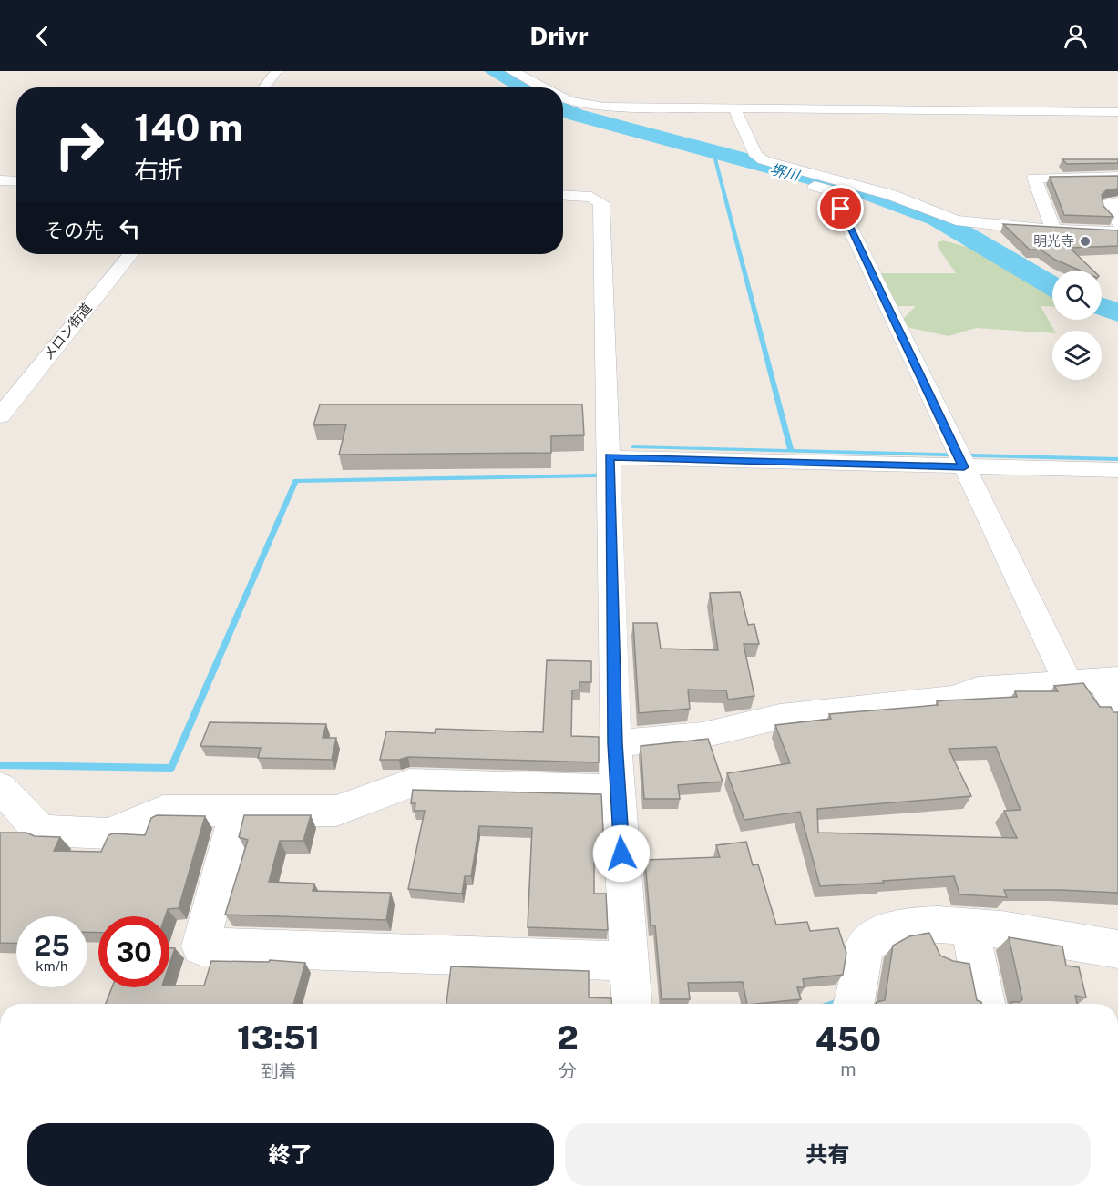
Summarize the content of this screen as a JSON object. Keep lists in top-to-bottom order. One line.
{"streets":{"street":["メロン街道"]},"water":["堺川"],"places":["明光寺"],"page":{"header":"Drivr","turn":["140 m","右折"],"then":"その先","speed":"25 km/h","limit":"30","eta":["13:51","到着","2","分","450","m"],"buttons":["終了","共有"]}}
